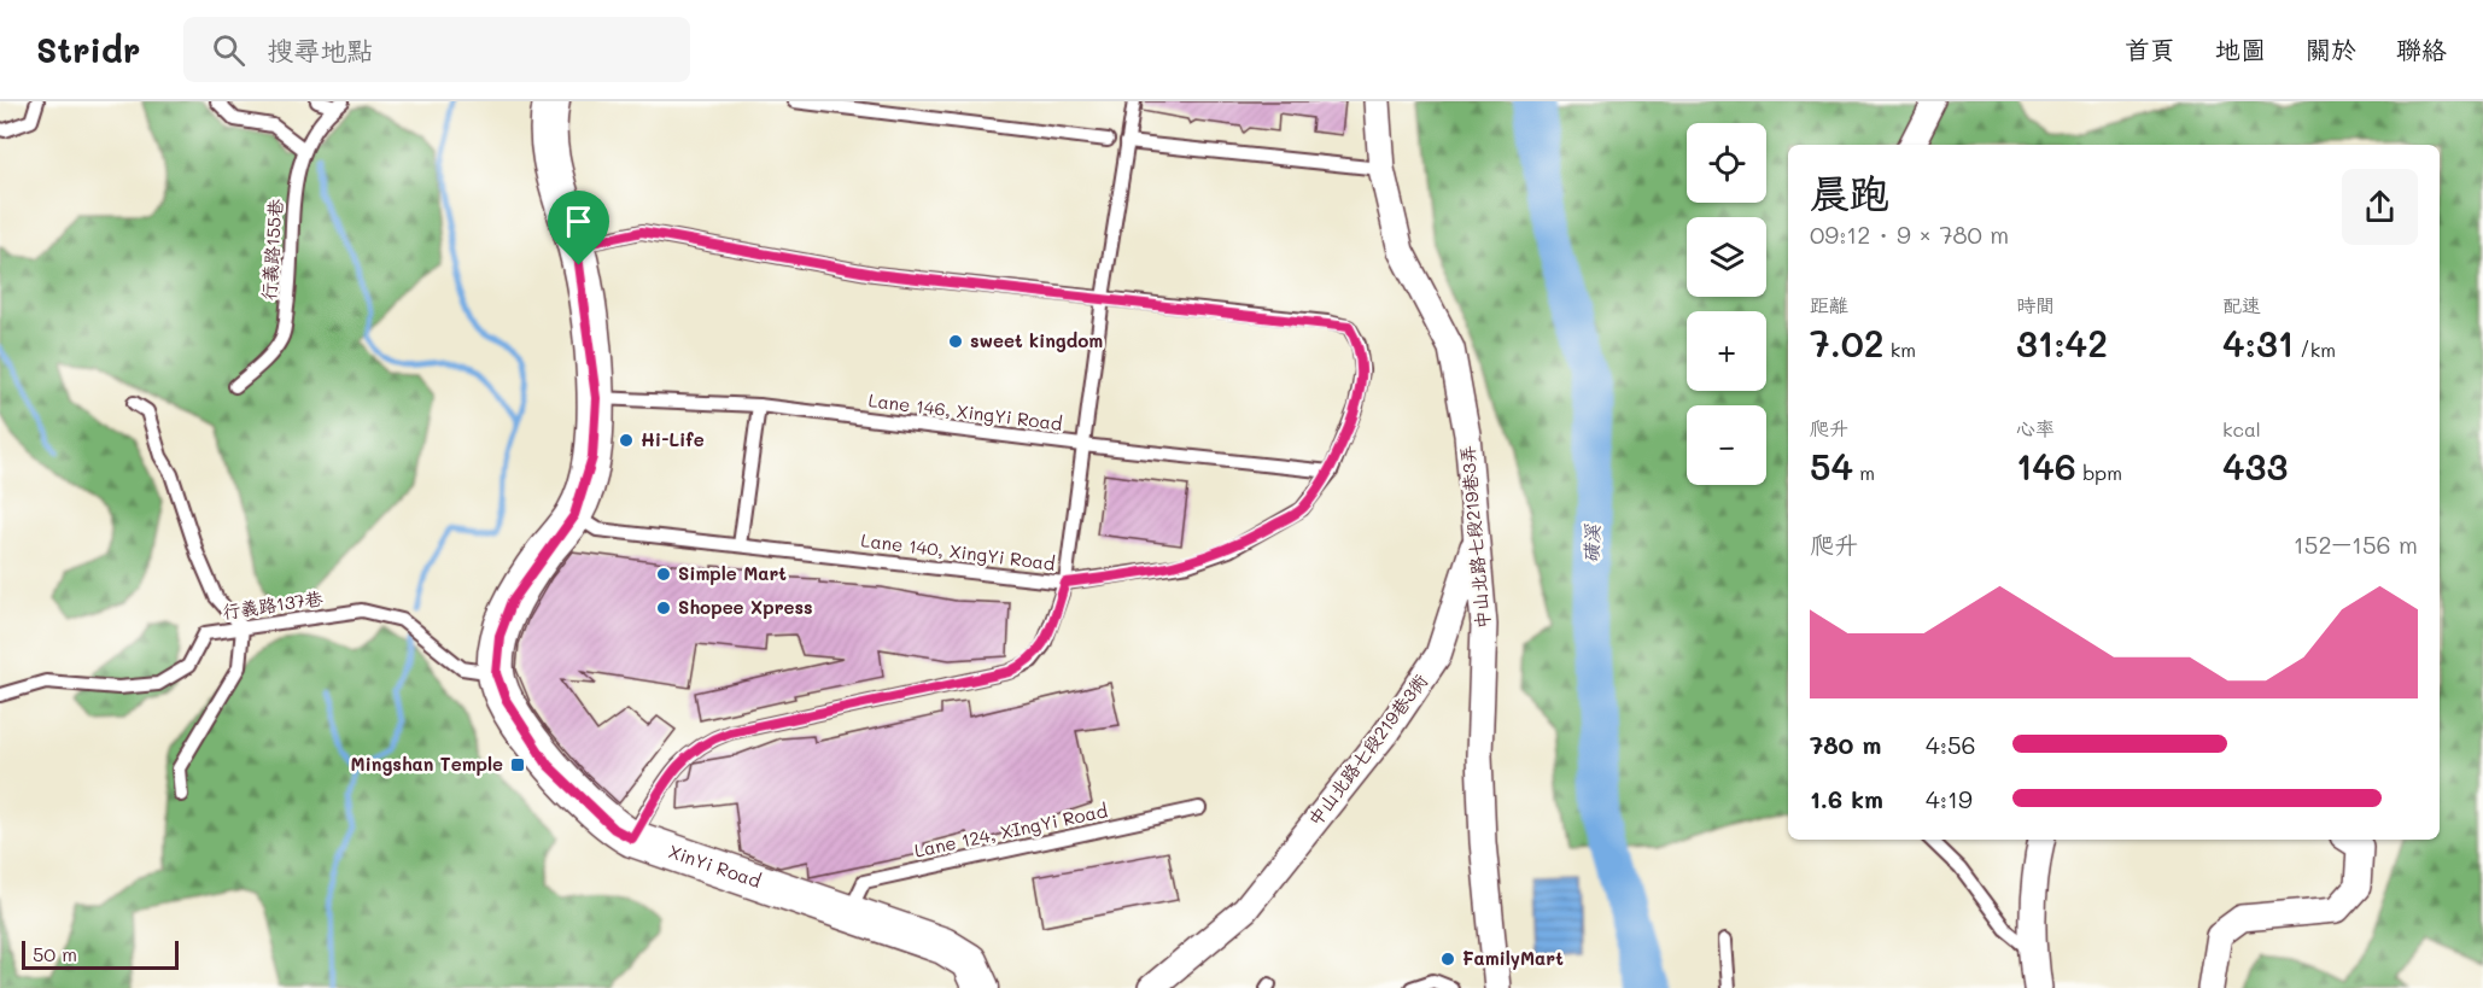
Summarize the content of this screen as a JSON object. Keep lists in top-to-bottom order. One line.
{"streets":{"street":["中山北路七段219巷3弄","中山北路七段219巷3衖","XinYi Road"],"lane":["行義路155巷","Lane 146, XingYi Road","Lane 140, XingYi Road","行義路137巷","Lane 124, XIngYi Road"]},"crossings":[["Lane 146, XingYi Road","Lane 140, XingYi Road"],["Lane 146, XingYi Road","XinYi Road"],["中山北路七段219巷3弄","中山北路七段219巷3衖"],["Lane 140, XingYi Road","XinYi Road"],["行義路137巷","XinYi Road"],["Lane 124, XIngYi Road","XinYi Road"]],"water":["磺溪"],"places":{"other":["sweet kingdom","Hi-Life","Simple Mart","Shopee Xpress","FamilyMart"],"transit":["Mingshan Temple"]},"scale_bar":"50 m","page":{"header":"Stridr","search":"搜尋地點","nav":["首頁","地圖","關於","聯絡"],"map_buttons":["+","−"],"heading":["晨跑","09:12 · 9 × 780 m"],"stats":[["距離","7.02 km"],["時間","31:42"],["配速","4:31 /km"],["爬升","54 m"],["心率","146 bpm"],["kcal","433"]],"chart":["爬升","152–156 m"],"list":[{"name":"780 m","note":"4:56"},{"name":"1.6 km","note":"4:19"}],"scale":"50 m"}}
